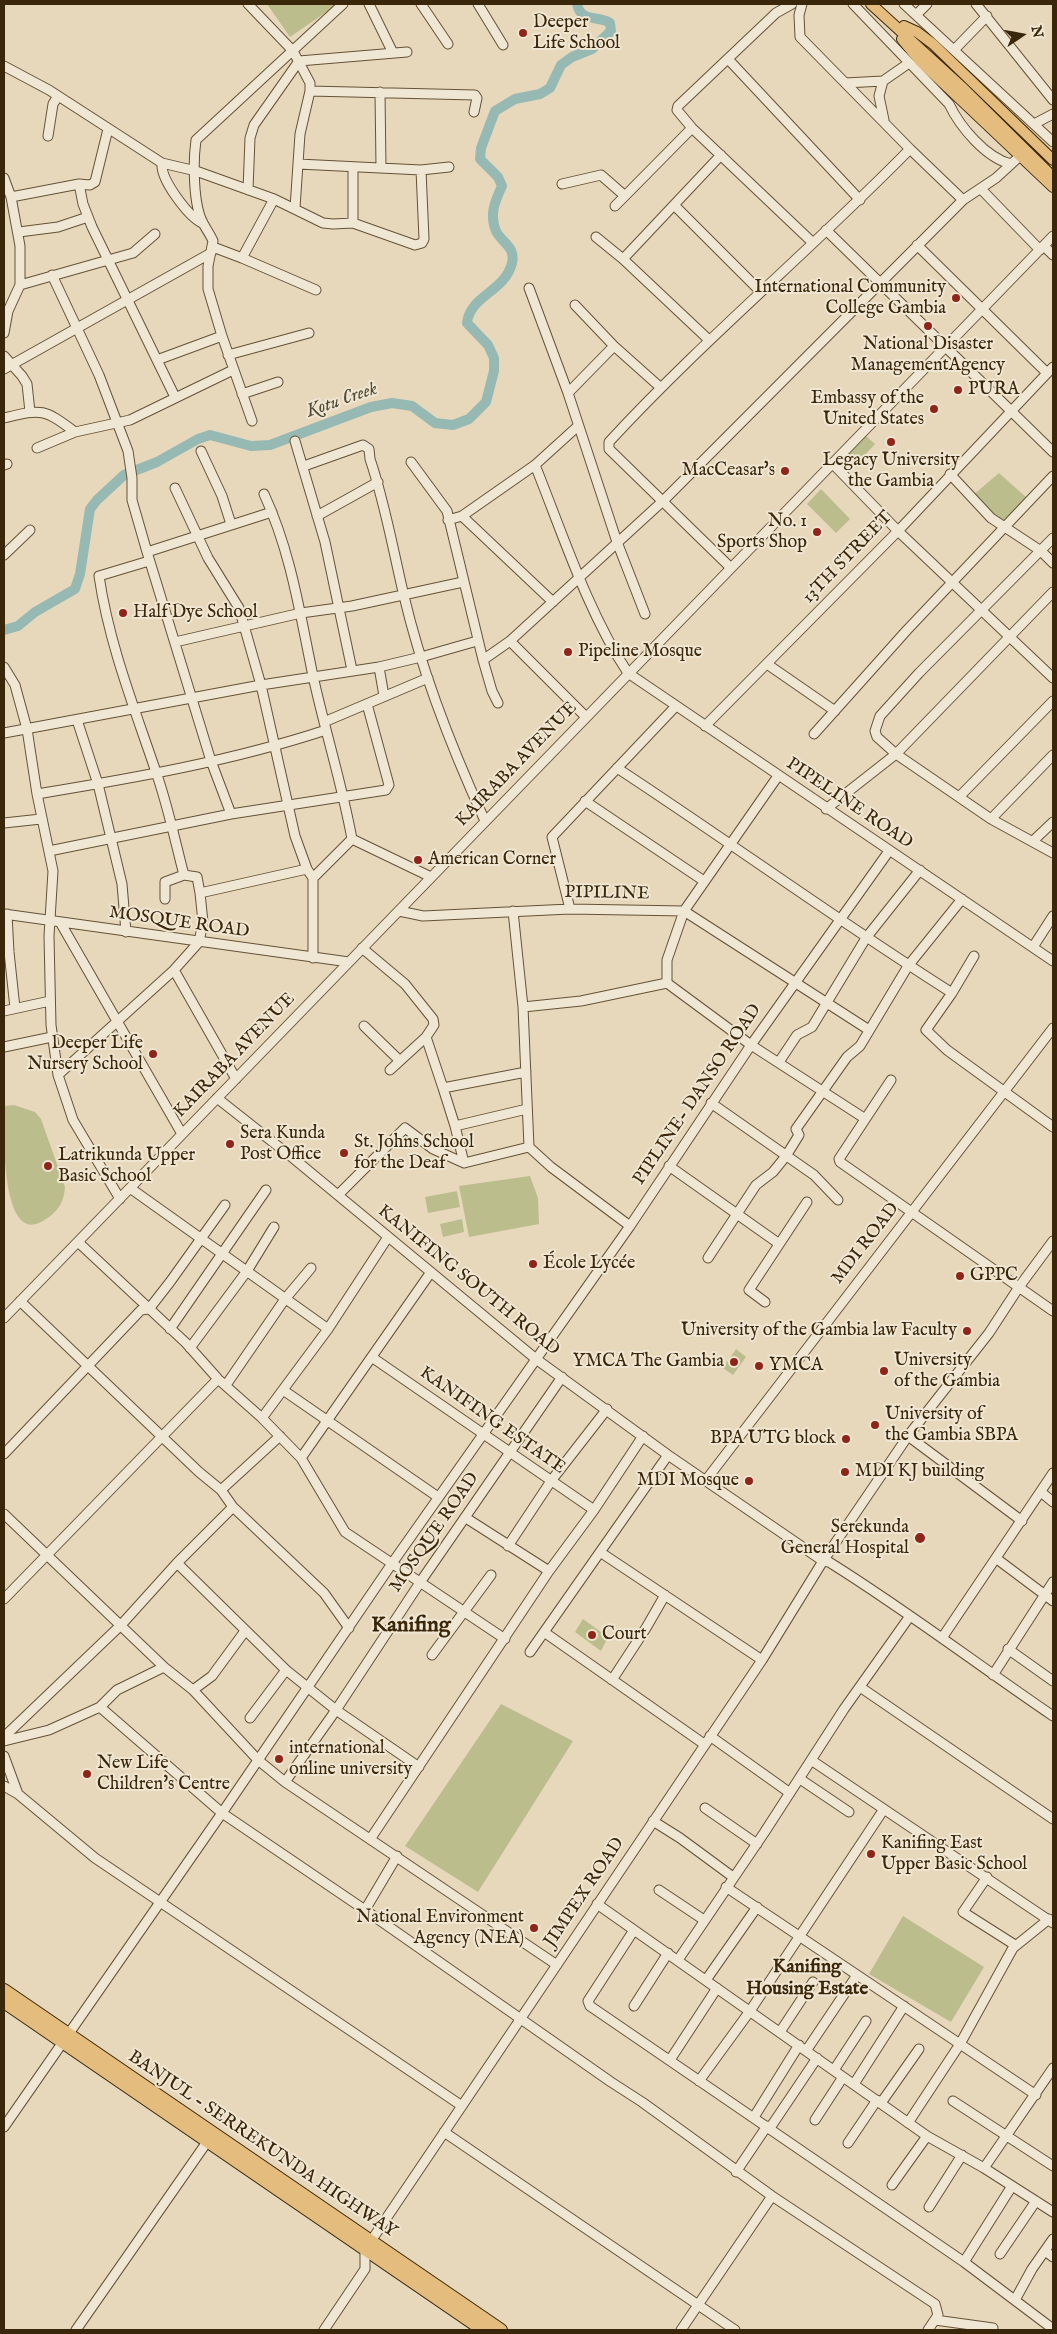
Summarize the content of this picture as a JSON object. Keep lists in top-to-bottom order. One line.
{"streets":{"highway":["BANJUL - SERREKUNDA HIGHWAY"],"street":["13TH STREET","KAIRABA AVENUE","PIPELINE ROAD","PIPILINE","MOSQUE ROAD","PIPLINE- DANSO ROAD","MDI ROAD","KANIFING SOUTH ROAD","KANIFING ESTATE","JIMPEX ROAD"]},"crossings":[["13TH STREET","PIPELINE ROAD"],["KAIRABA AVENUE","PIPELINE ROAD"],["KAIRABA AVENUE","PIPILINE"],["KAIRABA AVENUE","MOSQUE ROAD"],["KAIRABA AVENUE","KANIFING SOUTH ROAD"],["PIPELINE ROAD","PIPLINE- DANSO ROAD"],["MOSQUE ROAD","KANIFING SOUTH ROAD"],["MOSQUE ROAD","KANIFING ESTATE"],["PIPLINE- DANSO ROAD","KANIFING SOUTH ROAD"],["PIPLINE- DANSO ROAD","KANIFING ESTATE"],["PIPLINE- DANSO ROAD","BANJUL - SERREKUNDA HIGHWAY"],["MDI ROAD","KANIFING SOUTH ROAD"],["KANIFING SOUTH ROAD","JIMPEX ROAD"],["JIMPEX ROAD","BANJUL - SERREKUNDA HIGHWAY"]],"districts":["Kanifing","Kanifing Housing Estate"],"water":["Kotu Creek"],"places":["Deeper Life School","International Community College Gambia","National Disaster ManagementAgency","PURA","Embassy of the United States","Legacy University the Gambia","MacCeasar's","No. 1 Sports Shop","Half Dye School","Pipeline Mosque","American Corner","Deeper Life Nursery School","Sera Kunda Post Office","St. Johns School for the Deaf","Latrikunda Upper Basic School","École Lycée","GPPC","University of the Gambia law Faculty","YMCA The Gambia","YMCA","University of the Gambia","University of the Gambia SBPA","BPA UTG block","MDI KJ building","MDI Mosque","Serekunda General Hospital","Court","international online university","New Life Children's Centre","Kanifing East Upper Basic School","National Environment Agency (NEA)"],"north":"right"}
